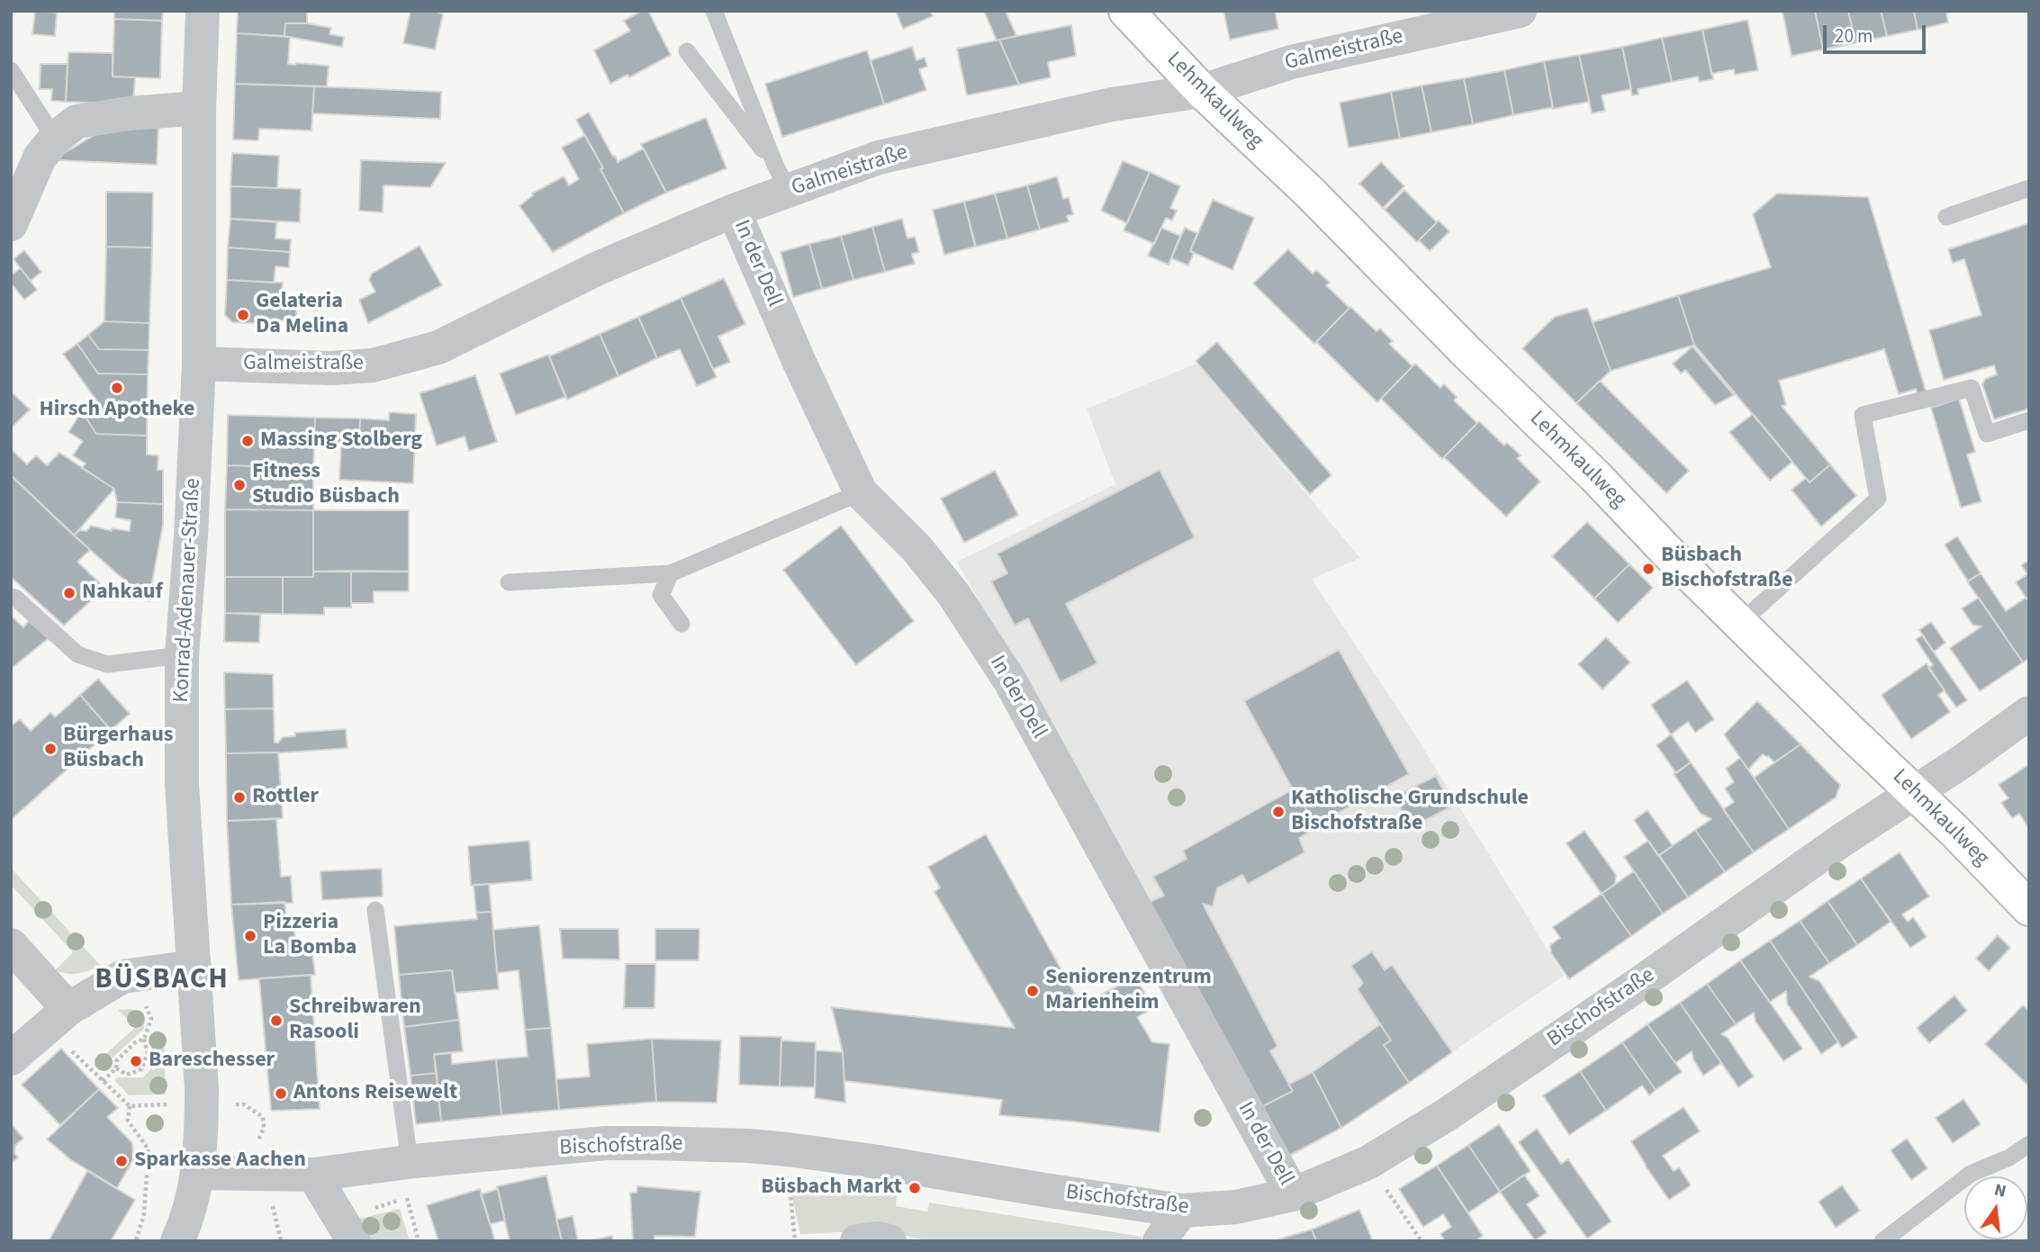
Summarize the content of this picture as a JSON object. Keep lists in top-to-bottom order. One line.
{"streets":{"main road":["Lehmkaulweg"],"street":["Galmeistraße","In der Dell","Konrad-Adenauer-Straße","Bischofstraße"]},"crossings":[["Galmeistraße","Lehmkaulweg"],["Galmeistraße","In der Dell"],["Galmeistraße","Konrad-Adenauer-Straße"],["Lehmkaulweg","Bischofstraße"],["In der Dell","Bischofstraße"],["Konrad-Adenauer-Straße","Bischofstraße"]],"districts":["BÜSBACH"],"places":["Gelateria Da Melina","Hirsch Apotheke","Massing Stolberg","Fitness Studio Büsbach","Büsbach Bischofstraße","Nahkauf","Bürgerhaus Büsbach","Rottler","Katholische Grundschule Bischofstraße","Pizzeria La Bomba","Seniorenzentrum Marienheim","Schreibwaren Rasooli","Bareschesser","Antons Reisewelt","Sparkasse Aachen","Büsbach Markt"],"scale_bar":"20 m","north":"top"}
